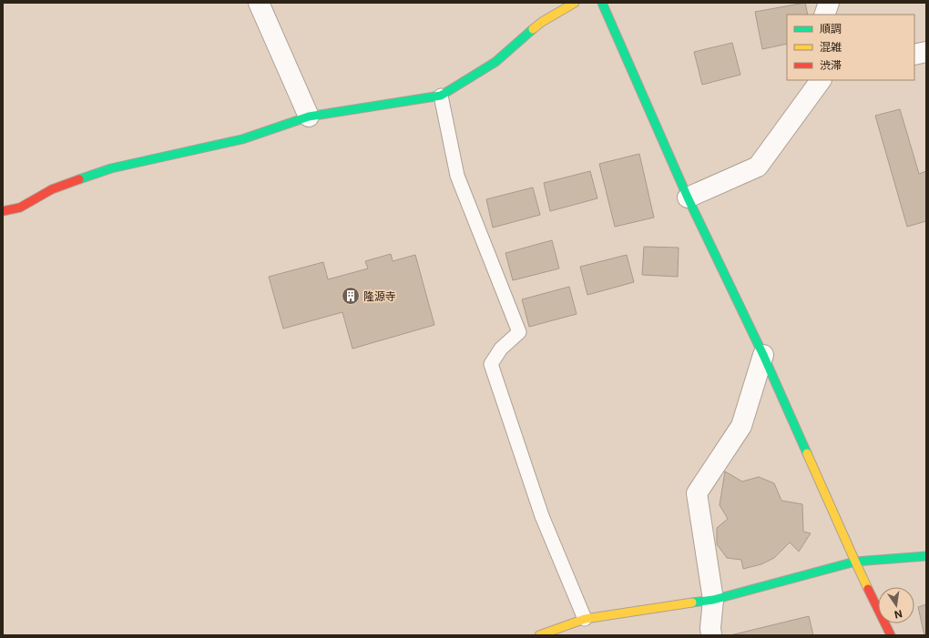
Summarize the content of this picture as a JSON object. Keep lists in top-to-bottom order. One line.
{"places":{"building":["隆源寺"]},"legend":["順調","混雑","渋滞"],"north":"bottom"}
